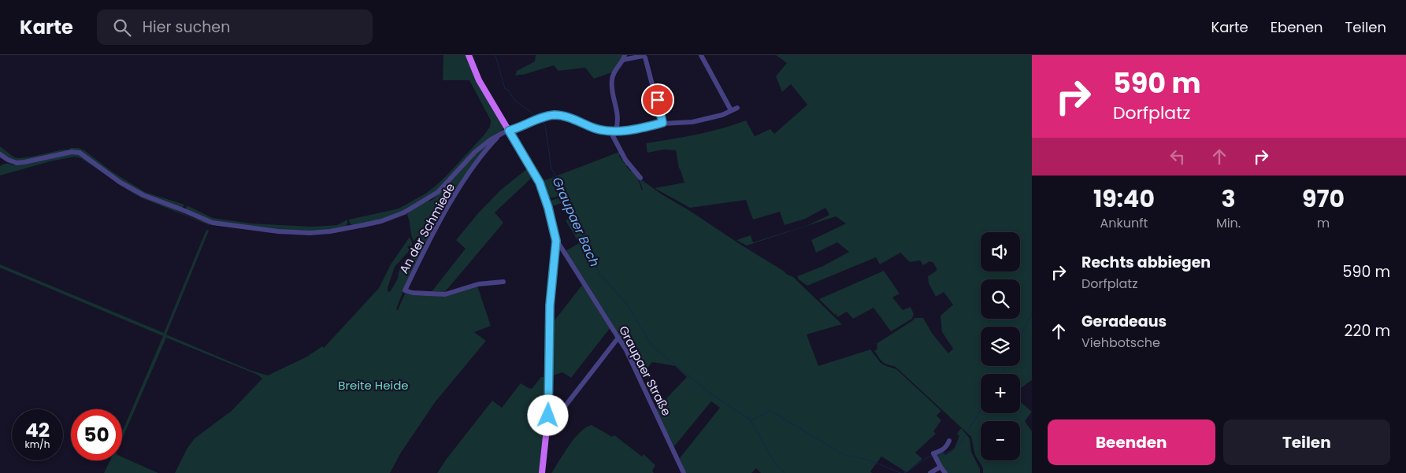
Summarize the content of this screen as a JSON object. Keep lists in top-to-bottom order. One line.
{"streets":{"street":["An der Schmiede","Graupaer Straße"]},"water":["Graupaer Bach"],"parks":["Breite Heide"],"page":{"header":"Karte","search":"Hier suchen","nav":["Karte","Ebenen","Teilen"],"turn":["590 m","Dorfplatz"],"eta":["19:40","Ankunft","3","Min.","970","m"],"map_buttons":["+","−"],"list":[{"name":"Rechts abbiegen","note":"Dorfplatz","value":"590 m"},{"name":"Geradeaus","note":"Viehbotsche","value":"220 m"}],"speed":"42 km/h","limit":"50","buttons":["Beenden","Teilen"]}}
